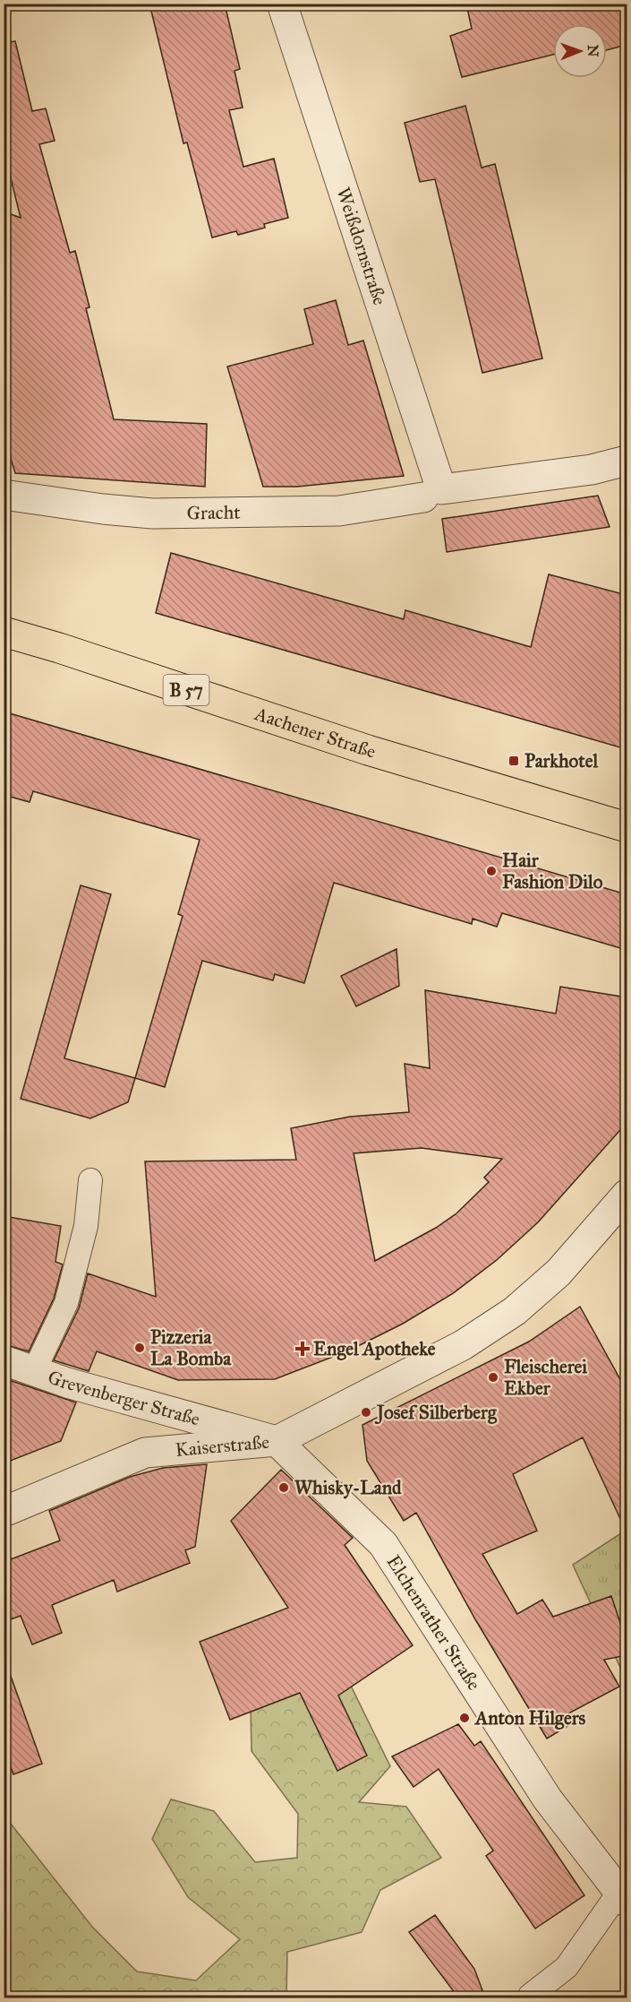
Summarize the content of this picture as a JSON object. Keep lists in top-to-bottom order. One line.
{"streets":{"main road":["B 57","Aachener Straße"],"street":["Weißdornstraße","Gracht","Grevenberger Straße","Kaiserstraße","Elchenrather Straße"]},"crossings":[["Weißdornstraße","Gracht"],["Grevenberger Straße","Kaiserstraße"],["Grevenberger Straße","Elchenrather Straße"],["Kaiserstraße","Elchenrather Straße"]],"places":{"transit":["Parkhotel"],"other":["Hair Fashion Dilo","Pizzeria La Bomba","Fleischerei Ekber","Josef Silberberg","Whisky-Land","Anton Hilgers"],"health":["Engel Apotheke"]},"north":"right"}
